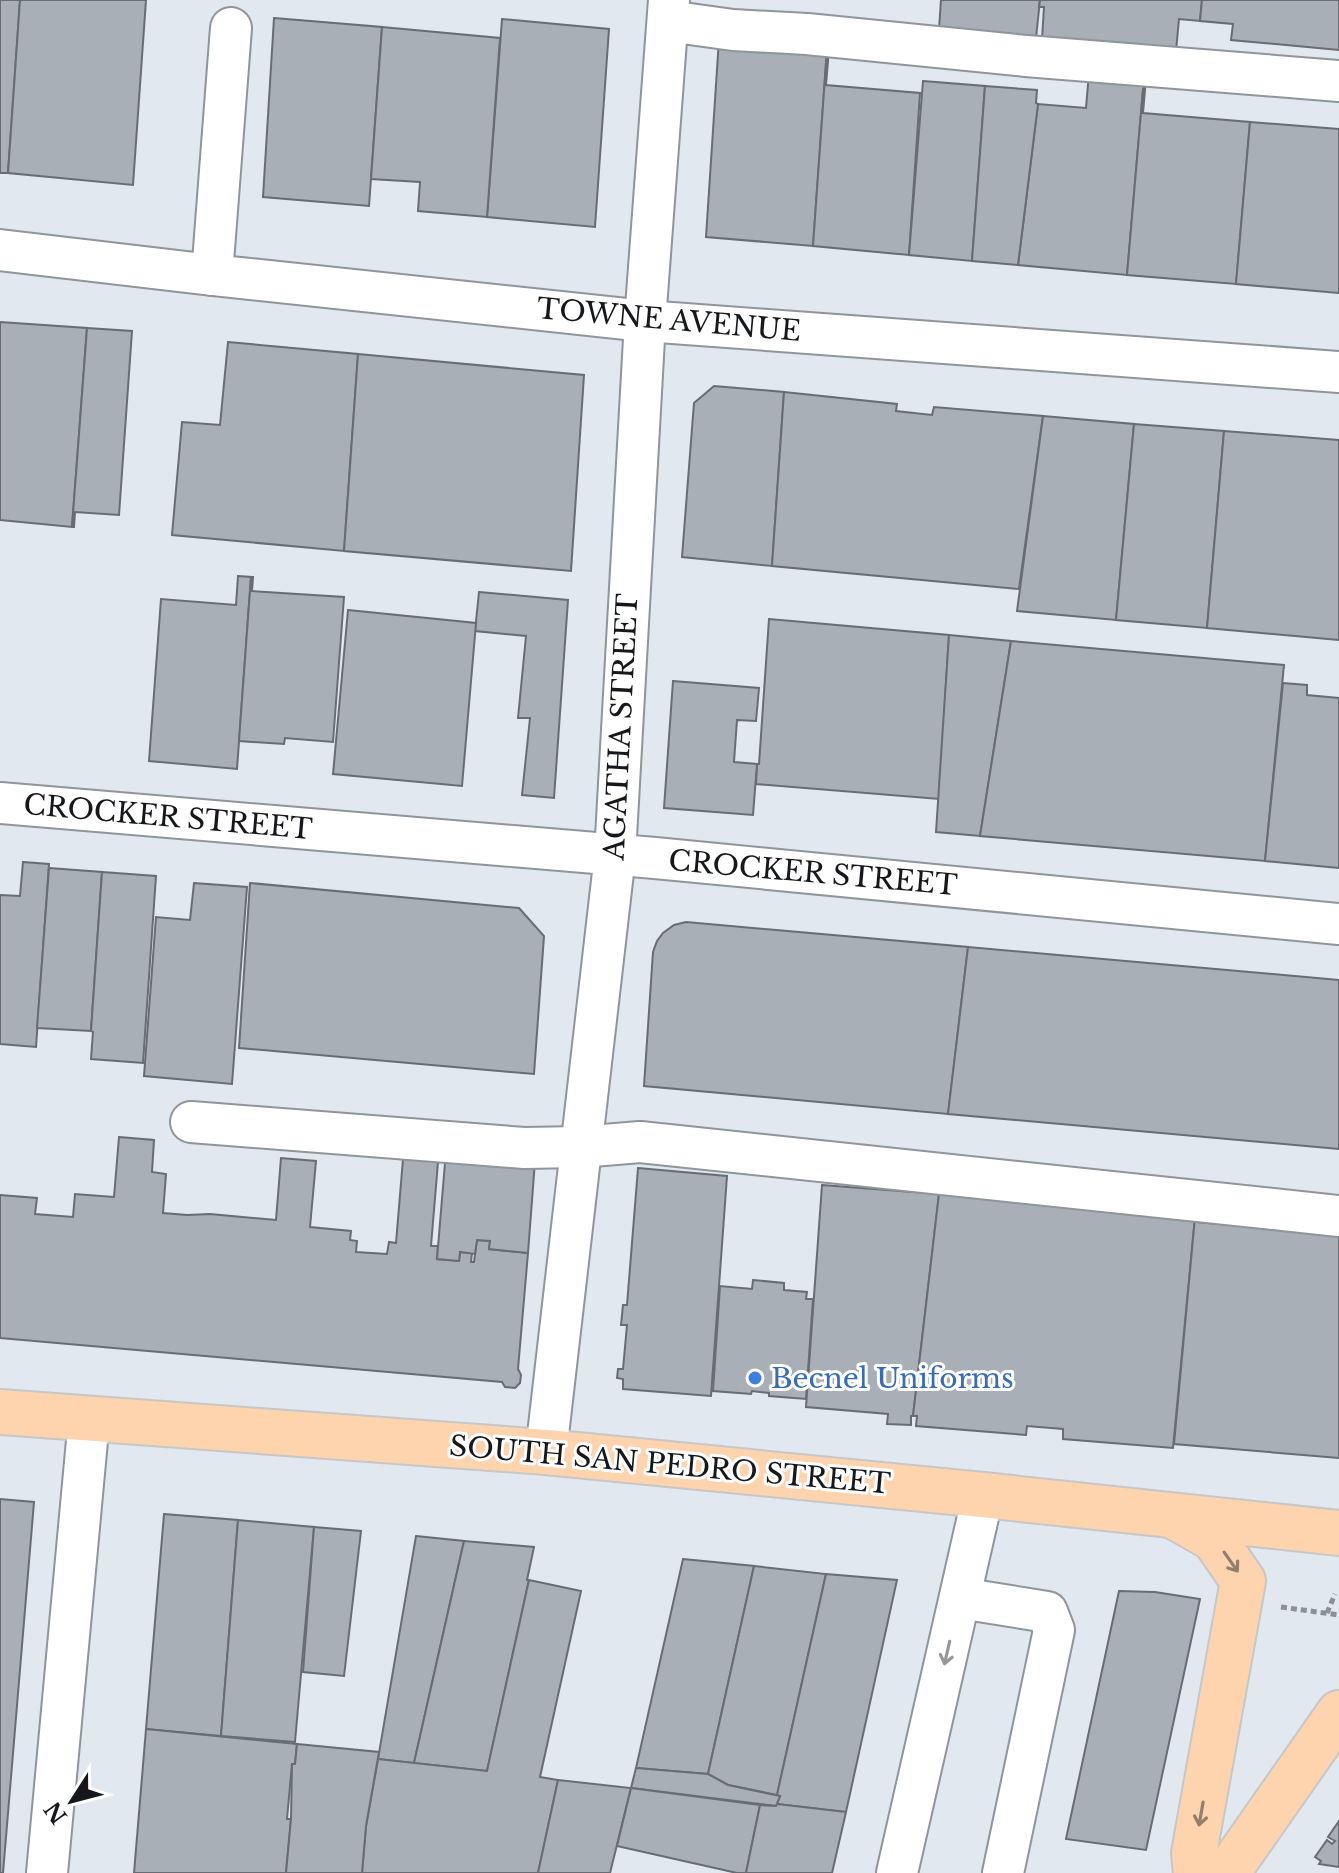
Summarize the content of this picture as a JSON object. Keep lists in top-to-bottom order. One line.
{"streets":{"main road":["SOUTH SAN PEDRO STREET"],"street":["TOWNE AVENUE","AGATHA STREET","CROCKER STREET"]},"crossings":[["TOWNE AVENUE","AGATHA STREET"],["AGATHA STREET","CROCKER STREET"],["AGATHA STREET","SOUTH SAN PEDRO STREET"]],"places":["Becnel Uniforms"],"north":"bottom left"}
